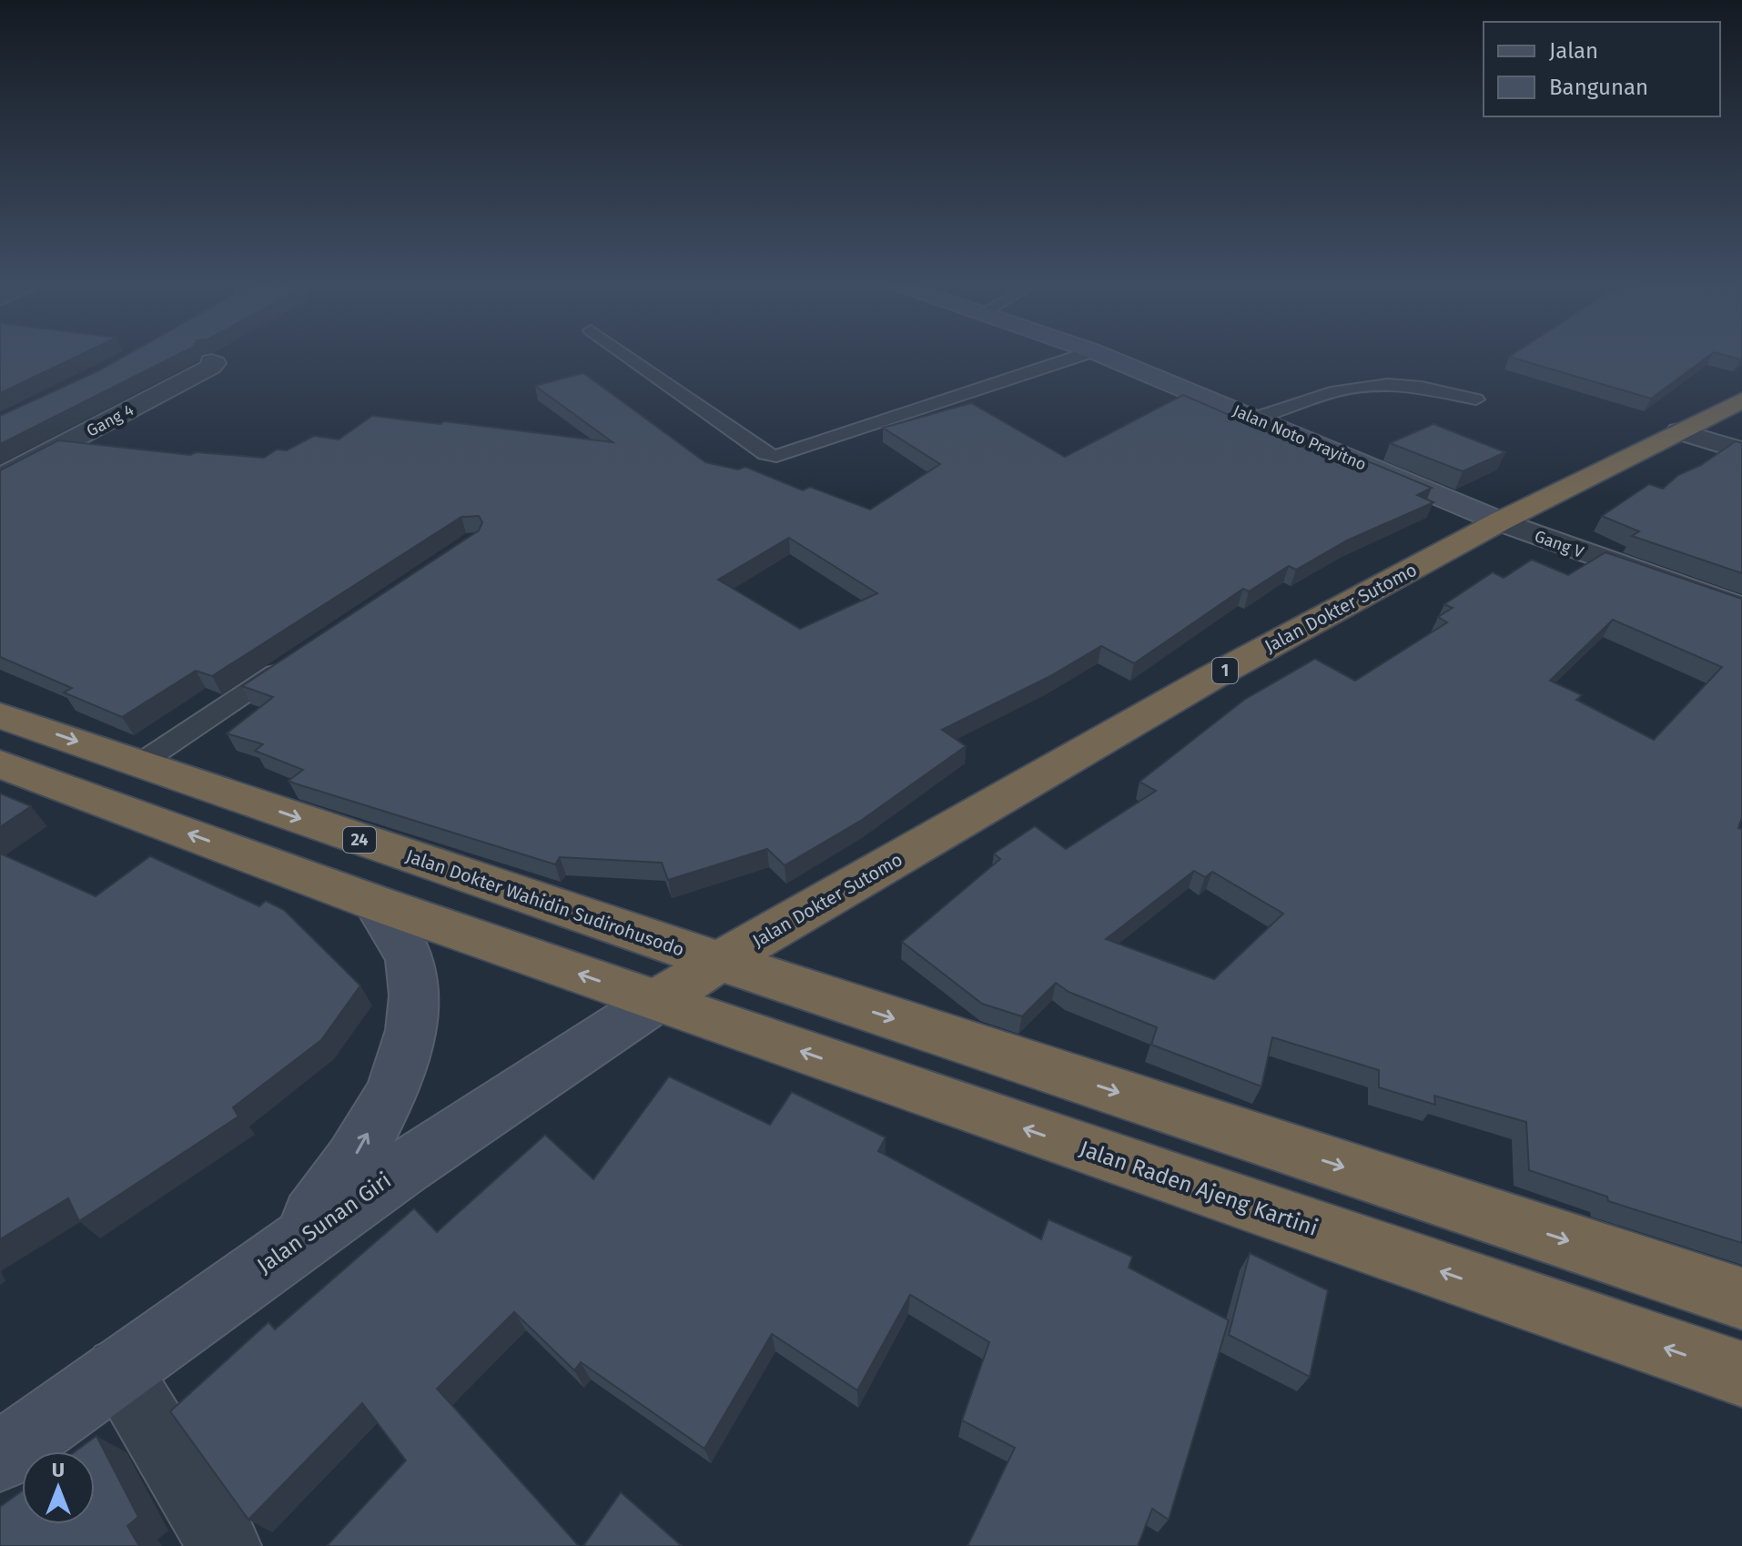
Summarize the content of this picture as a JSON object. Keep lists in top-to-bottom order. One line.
{"streets":{"highway":["Jalan Dokter Sutomo","1","24","Jalan Dokter Wahidin Sudirohusodo","Jalan Raden Ajeng Kartini"],"street":["Gang 4","Jalan Noto Prayitno","Gang V","Jalan Sunan Giri"]},"crossings":[["Jalan Noto Prayitno","Gang V"],["Jalan Noto Prayitno","Jalan Dokter Sutomo"],["Gang V","Jalan Dokter Sutomo"],["Jalan Dokter Sutomo","1"],["Jalan Dokter Sutomo","Jalan Dokter Wahidin Sudirohusodo"],["1","Jalan Dokter Wahidin Sudirohusodo"],["1","Jalan Raden Ajeng Kartini"],["1","Jalan Sunan Giri"],["Jalan Raden Ajeng Kartini","Jalan Sunan Giri"]],"legend":["Jalan","Bangunan"],"north":"top"}
